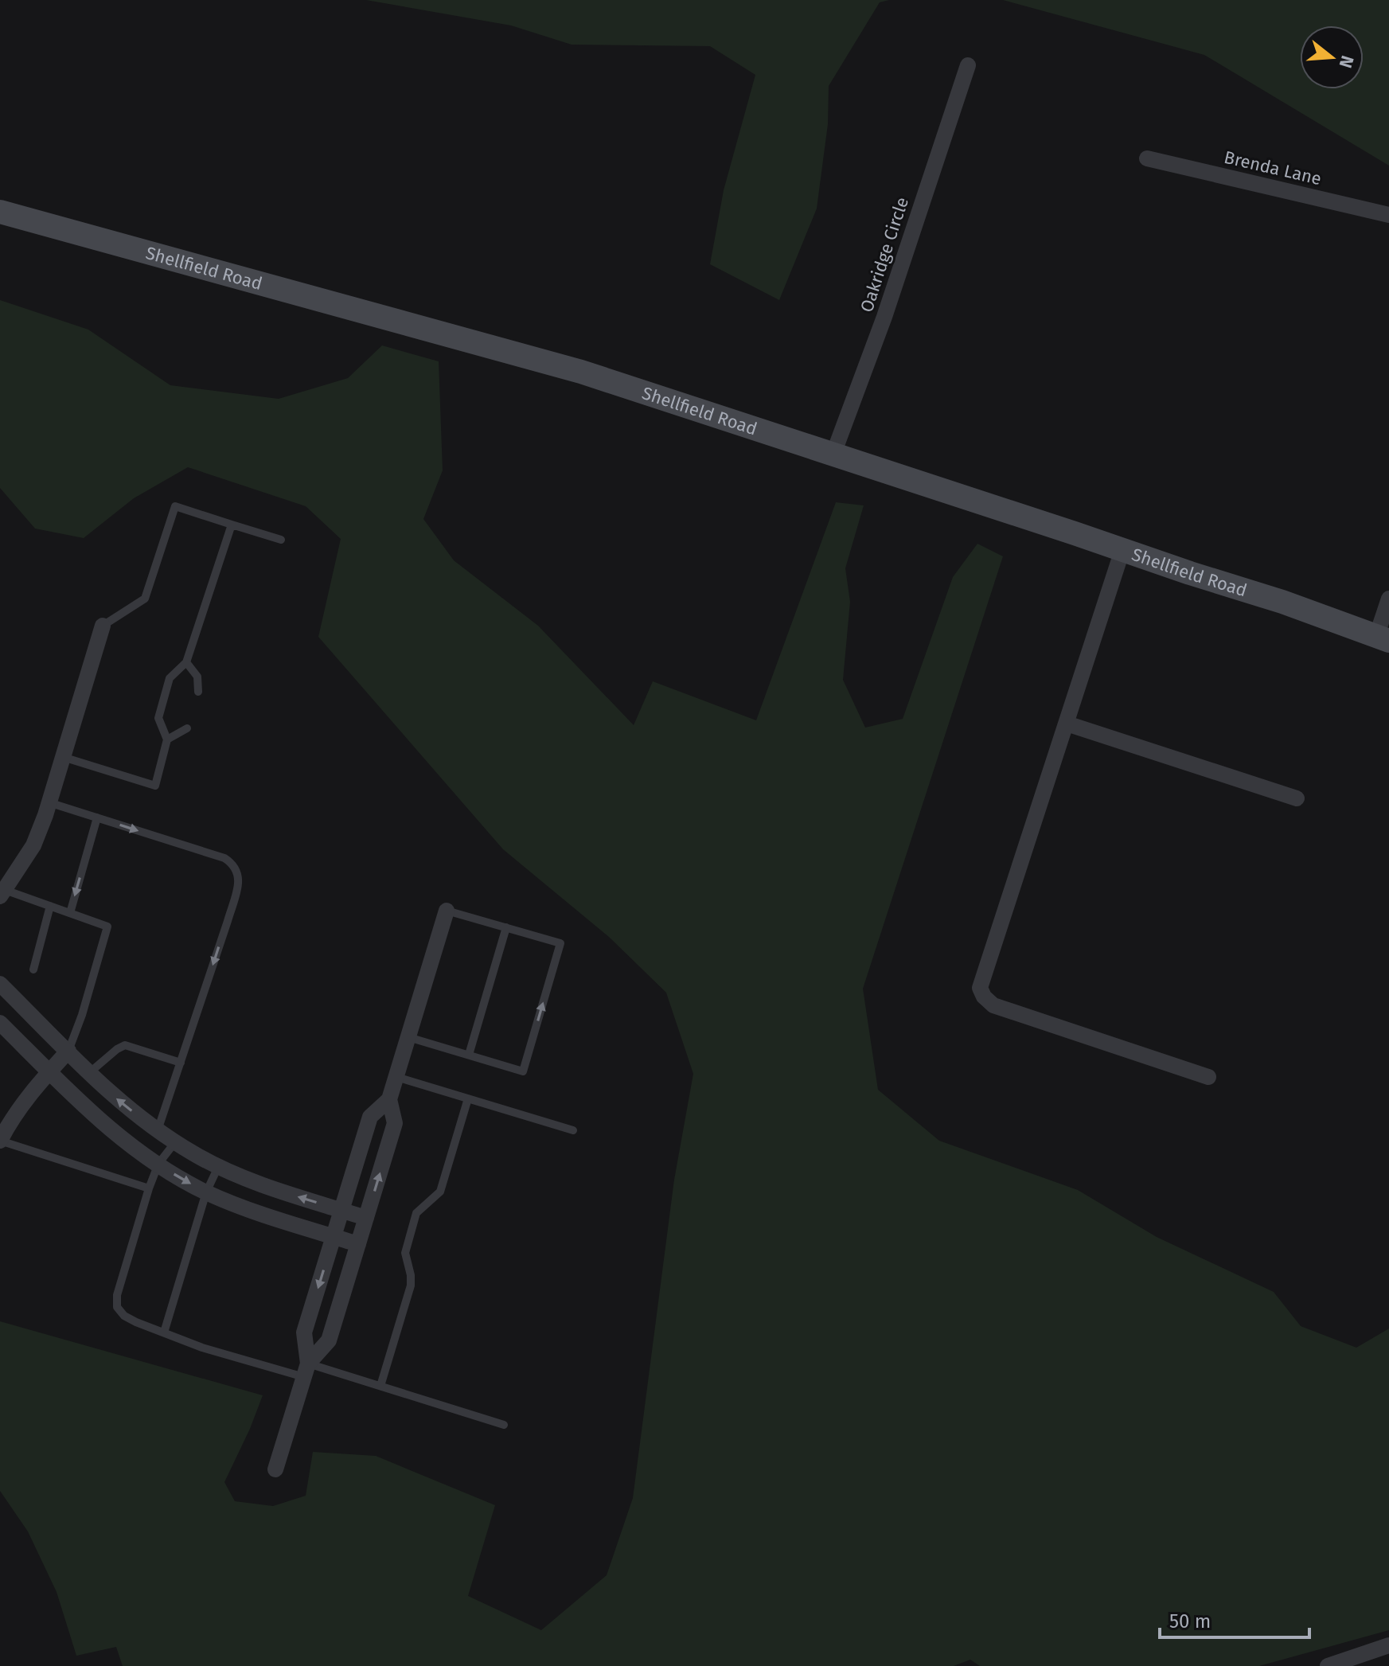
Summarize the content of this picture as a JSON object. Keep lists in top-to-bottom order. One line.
{"streets":{"street":["Brenda Lane","Oakridge Circle","Shellfield Road"]},"crossings":[["Oakridge Circle","Shellfield Road"]],"scale_bar":"50 m","north":"right"}
